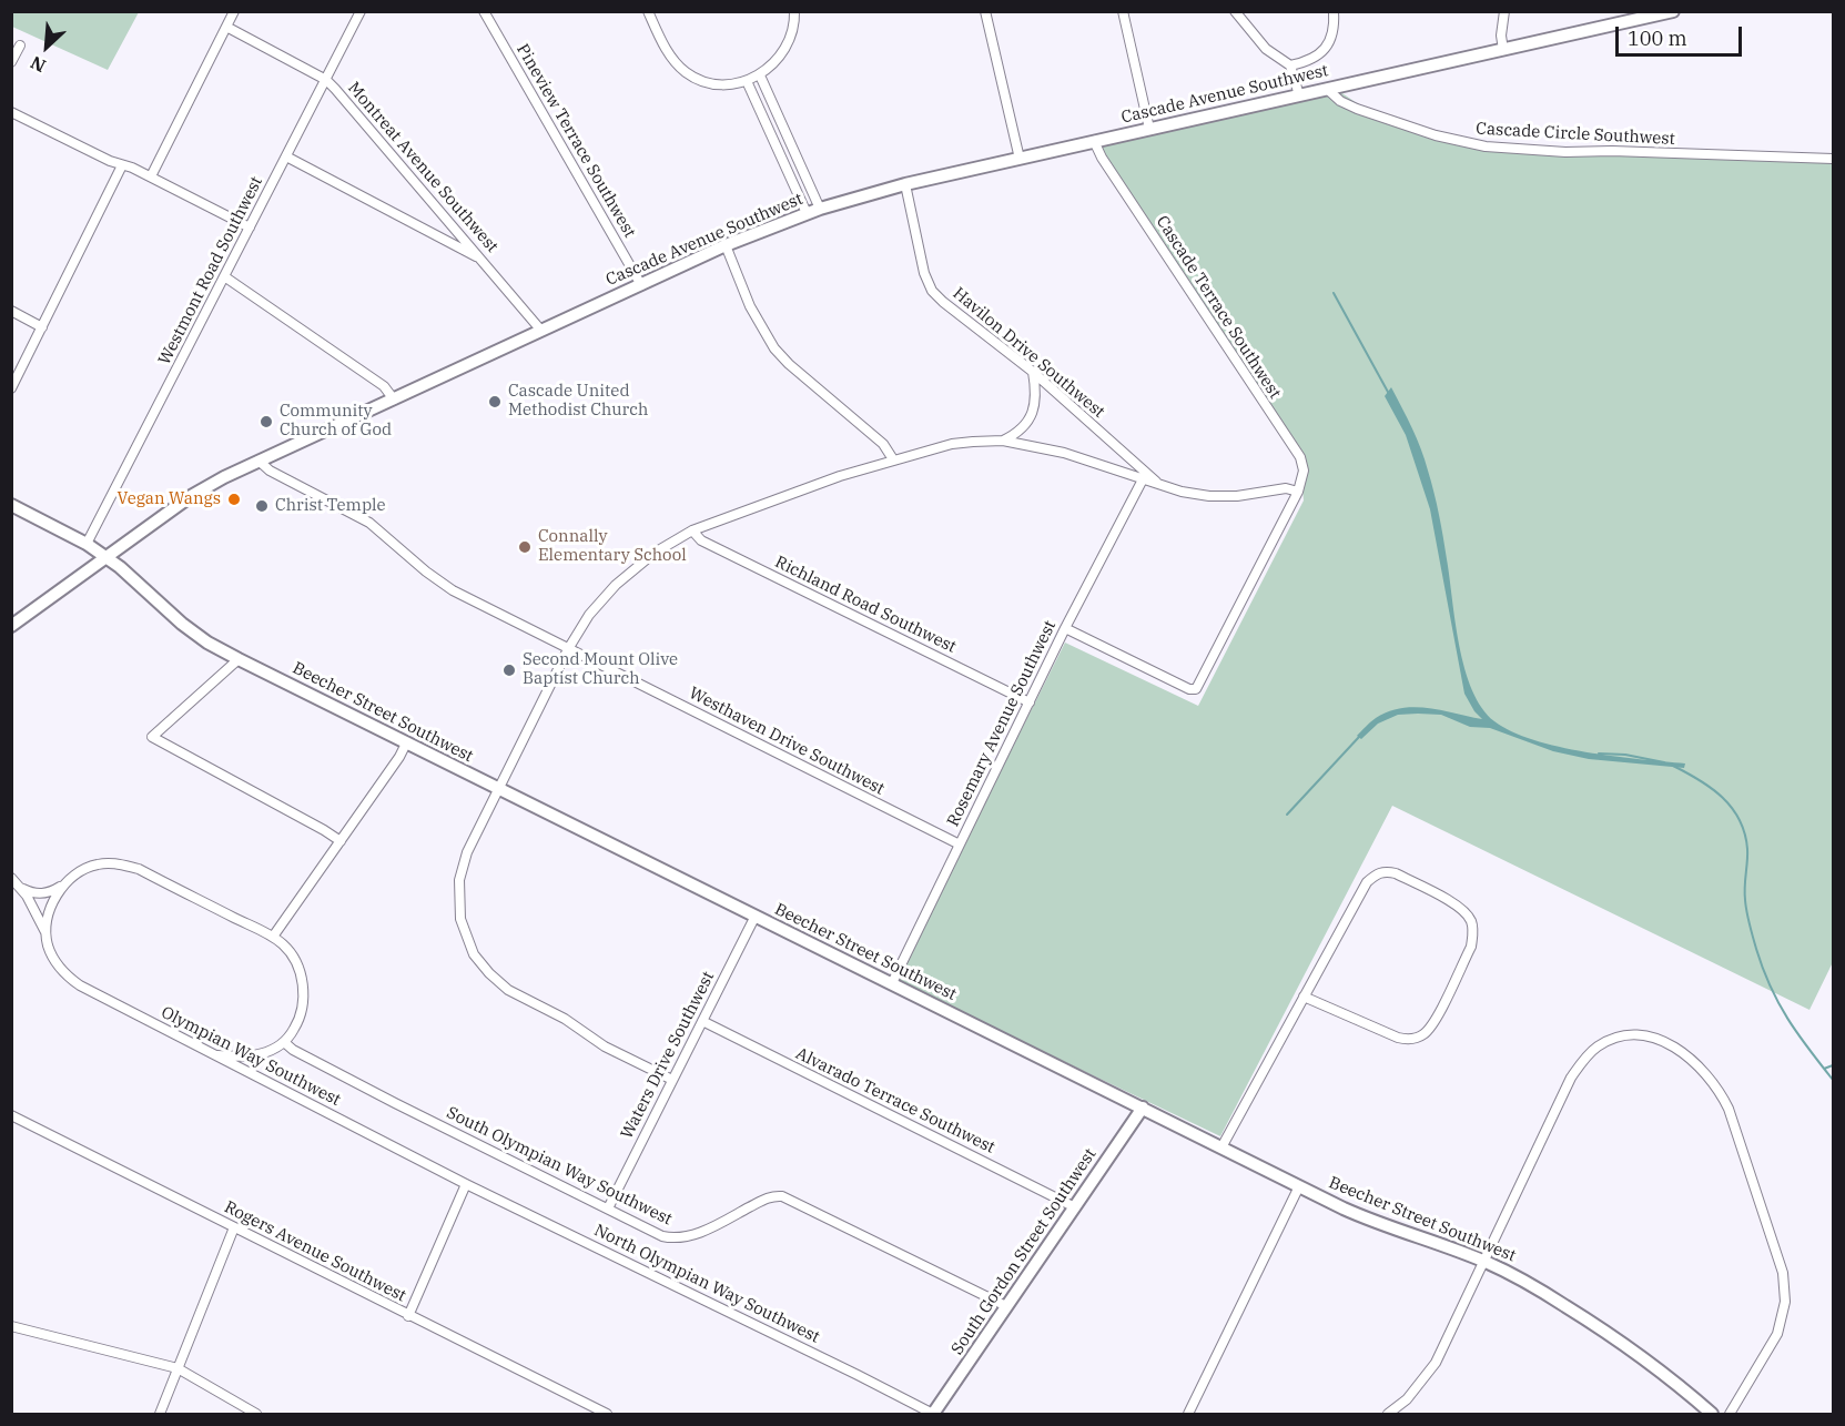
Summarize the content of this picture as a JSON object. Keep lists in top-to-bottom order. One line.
{"streets":{"street":["Cascade Avenue Southwest","Cascade Circle Southwest","Pineview Terrace Southwest","Montreat Avenue Southwest","Westmont Road Southwest","Cascade Terrace Southwest","Havilon Drive Southwest","Richland Road Southwest","Beecher Street Southwest","Rosemary Avenue Southwest","Westhaven Drive Southwest","Waters Drive Southwest","Olympian Way Southwest","Alvarado Terrace Southwest","South Olympian Way Southwest","Rogers Avenue Southwest","South Gordon Street Southwest","North Olympian Way Southwest"]},"crossings":[["Cascade Avenue Southwest","Cascade Circle Southwest"],["Cascade Avenue Southwest","Pineview Terrace Southwest"],["Cascade Avenue Southwest","Montreat Avenue Southwest"],["Cascade Avenue Southwest","Cascade Terrace Southwest"],["Cascade Avenue Southwest","Havilon Drive Southwest"],["Cascade Avenue Southwest","Beecher Street Southwest"],["Cascade Avenue Southwest","Westhaven Drive Southwest"],["Montreat Avenue Southwest","Westmont Road Southwest"],["Westmont Road Southwest","Beecher Street Southwest"],["Richland Road Southwest","Rosemary Avenue Southwest"],["Beecher Street Southwest","Rosemary Avenue Southwest"],["Beecher Street Southwest","Waters Drive Southwest"],["Beecher Street Southwest","South Gordon Street Southwest"],["Rosemary Avenue Southwest","Westhaven Drive Southwest"],["Waters Drive Southwest","Alvarado Terrace Southwest"],["Waters Drive Southwest","South Olympian Way Southwest"],["Olympian Way Southwest","North Olympian Way Southwest"],["Alvarado Terrace Southwest","South Gordon Street Southwest"],["South Olympian Way Southwest","South Gordon Street Southwest"],["South Gordon Street Southwest","North Olympian Way Southwest"]],"places":["Cascade United Methodist Church","Community Church of God","Vegan Wangs","Christ Temple","Connally Elementary School","Second Mount Olive Baptist Church"],"scale_bar":"100 m","north":"bottom left"}
